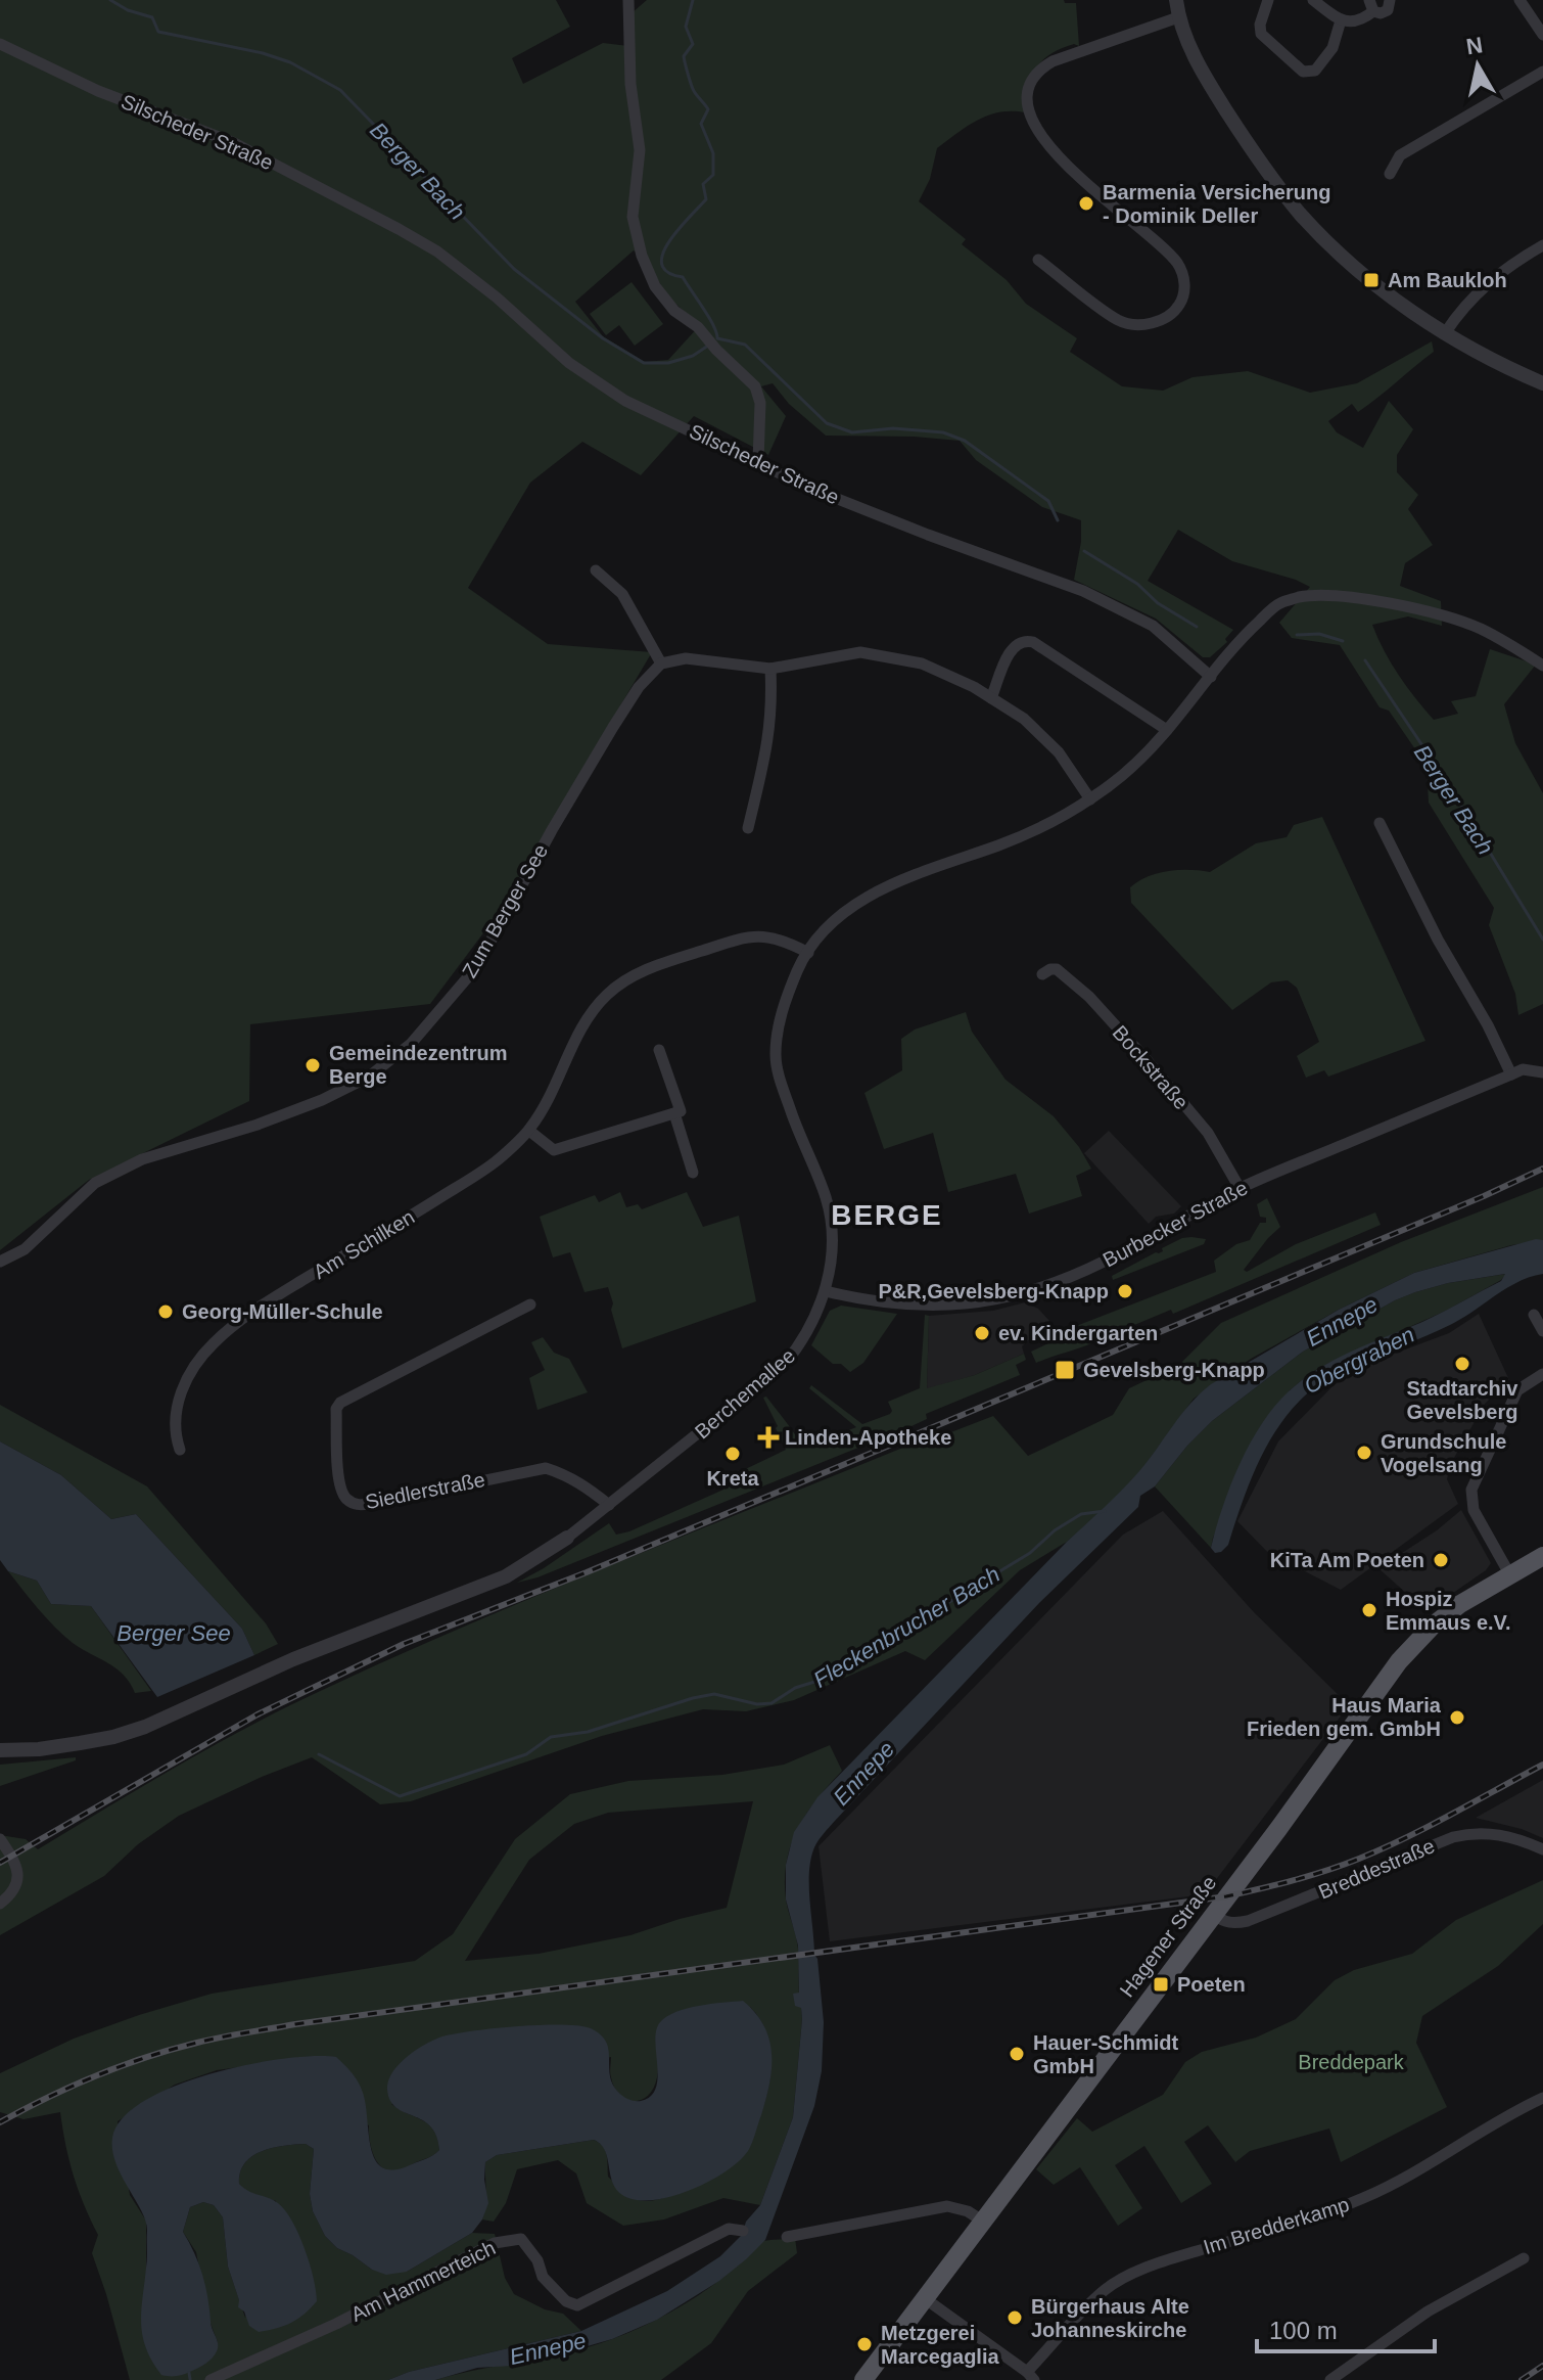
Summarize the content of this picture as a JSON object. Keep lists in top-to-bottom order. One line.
{"streets":{"main road":["Hagener Straße"],"street":["Silscheder Straße","Zum Berger See","Bockstraße","Burbecker Straße","Am Schilken","Berchemallee","Siedlerstraße","Breddestraße","Im Bredderkamp","Am Hammerteich"]},"crossings":[["Silscheder Straße","Berchemallee"],["Bockstraße","Burbecker Straße"],["Burbecker Straße","Berchemallee"],["Am Schilken","Berchemallee"],["Berchemallee","Siedlerstraße"],["Breddestraße","Hagener Straße"]],"districts":["BERGE"],"water":["Berger Bach","Ennepe","Obergraben","Fleckenbrucher Bach","Berger See"],"parks":["Breddepark"],"places":{"other":["Barmenia Versicherung - Dominik Deller","Gemeindezentrum Berge","P&R,Gevelsberg-Knapp","Georg-Müller-Schule","ev. Kindergarten","Stadtarchiv Gevelsberg","Grundschule Vogelsang","Kreta","KiTa Am Poeten","Hospiz Emmaus e.V.","Haus Maria Frieden gem. GmbH","Hauer-Schmidt GmbH","Bürgerhaus Alte Johanneskirche","Metzgerei Marcegaglia"],"transit":["Am Baukloh","Gevelsberg-Knapp","Poeten"],"health":["Linden-Apotheke"]},"scale_bar":"100 m","north":"top"}
